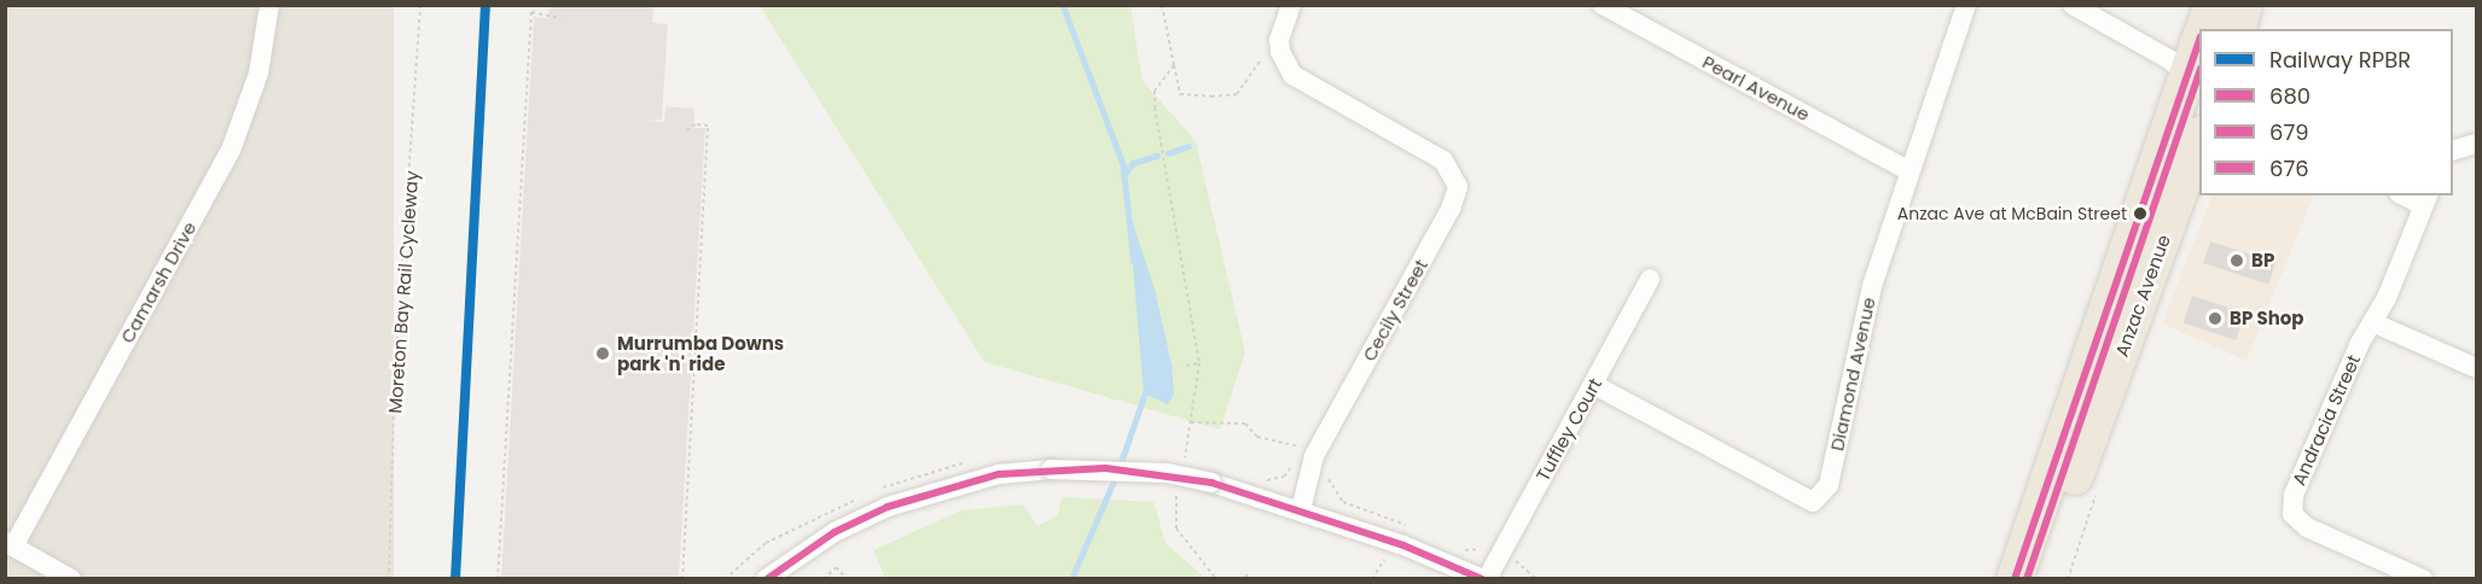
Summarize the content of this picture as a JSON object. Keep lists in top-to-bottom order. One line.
{"streets":{"highway":["Anzac Avenue"],"street":["Pearl Avenue","Camarsh Drive","Cecily Street","Diamond Avenue","Andracia Street","Tuffley Court"],"path":["Moreton Bay Rail Cycleway"]},"crossings":[["Pearl Avenue","Diamond Avenue"],["Diamond Avenue","Tuffley Court"]],"places":["Anzac Ave at McBain Street","BP","BP Shop","Murrumba Downs park 'n' ride"],"lines":["rail line RPBR","transit line 680","transit line 676","transit line 679"],"legend":["Railway RPBR","680","679","676"]}
